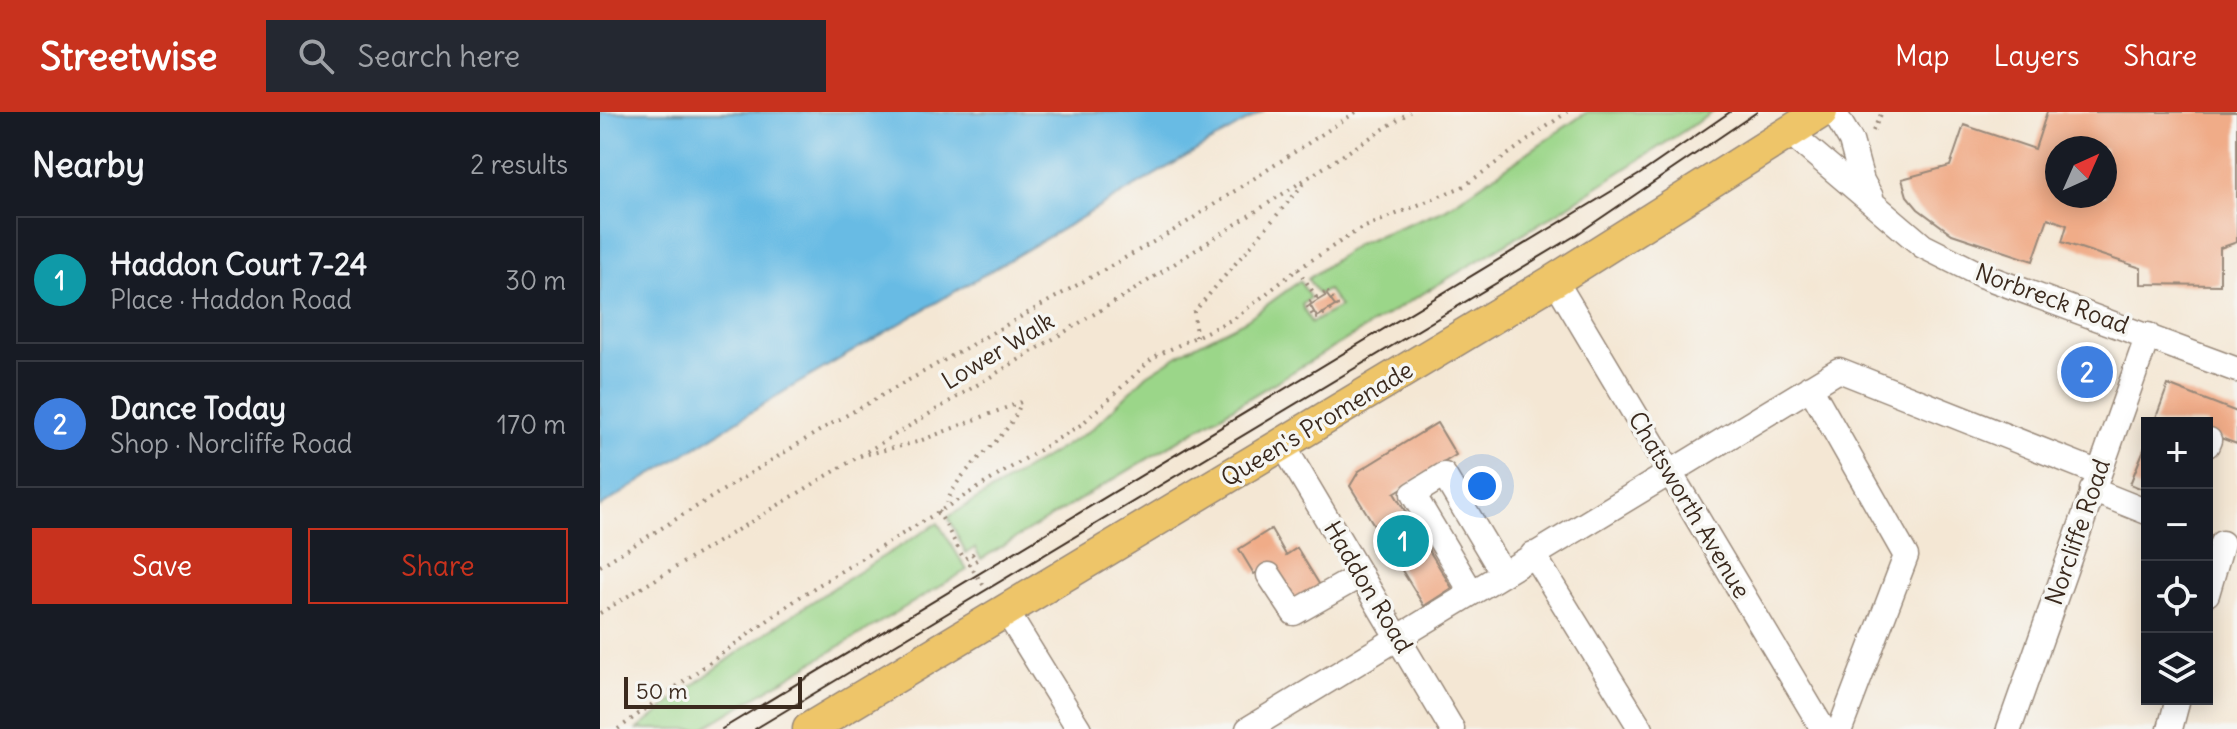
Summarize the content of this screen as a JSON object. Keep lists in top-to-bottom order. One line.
{"streets":{"main road":["Queen's Promenade"],"street":["Norbreck Road","Chatsworth Avenue","Norcliffe Road","Haddon Road"],"path":["Lower Walk"]},"crossings":[["Norbreck Road","Queen's Promenade"],["Norbreck Road","Norcliffe Road"],["Queen's Promenade","Chatsworth Avenue"],["Queen's Promenade","Haddon Road"]],"scale_bar":"50 m","north":"top right","page":{"header":"Streetwise","search":"Search here","nav":["Map","Layers","Share"],"heading":["Nearby","2 results"],"list":[{"mark":"1","name":"Haddon Court 7-24","note":"Place · Haddon Road","value":"30 m"},{"mark":"2","name":"Dance Today","note":"Shop · Norcliffe Road","value":"170 m"}],"pins":["2","1"],"map_buttons":["+","−"],"buttons":["Save","Share"],"scale":"50 m"}}
